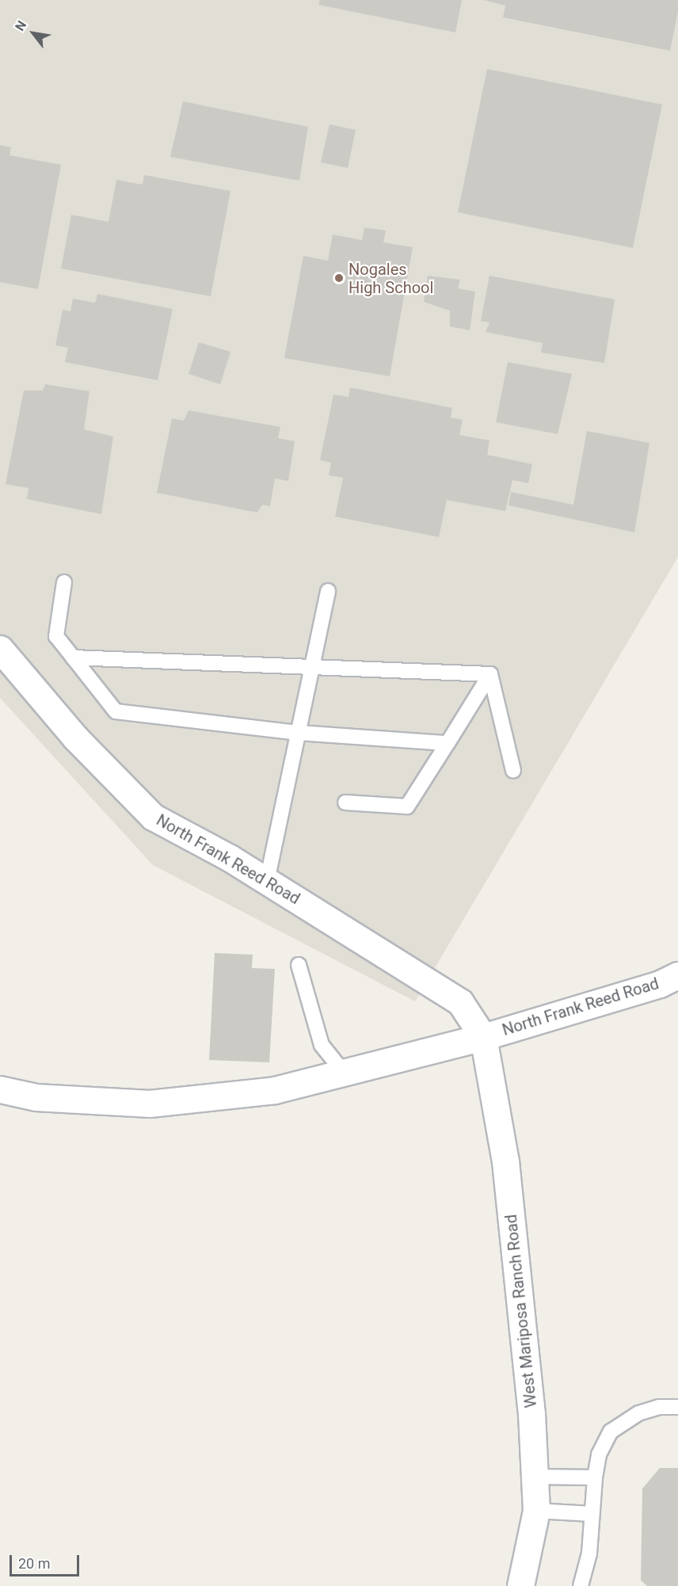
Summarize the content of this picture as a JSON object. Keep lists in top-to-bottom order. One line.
{"streets":{"street":["North Frank Reed Road","West Mariposa Ranch Road"]},"crossings":[["North Frank Reed Road","West Mariposa Ranch Road"]],"places":["Nogales High School"],"scale_bar":"20 m","north":"top left"}
